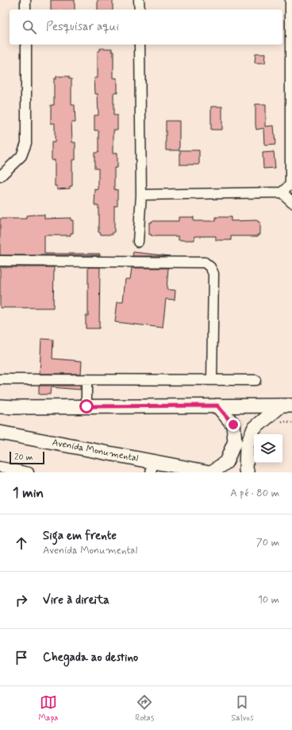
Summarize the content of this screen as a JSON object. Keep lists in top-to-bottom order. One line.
{"streets":{"street":["Avenida Monumental"]},"scale_bar":"20 m","page":{"search":"Pesquisar aqui","scale":"20 m","heading":["1 min","A pé · 80 m"],"list":[["Siga em frente","Avenida Monumental","70 m"],["Vire à direita","10 m"],"Chegada ao destino"],"nav":["Mapa","Rotas","Salvos"]}}
